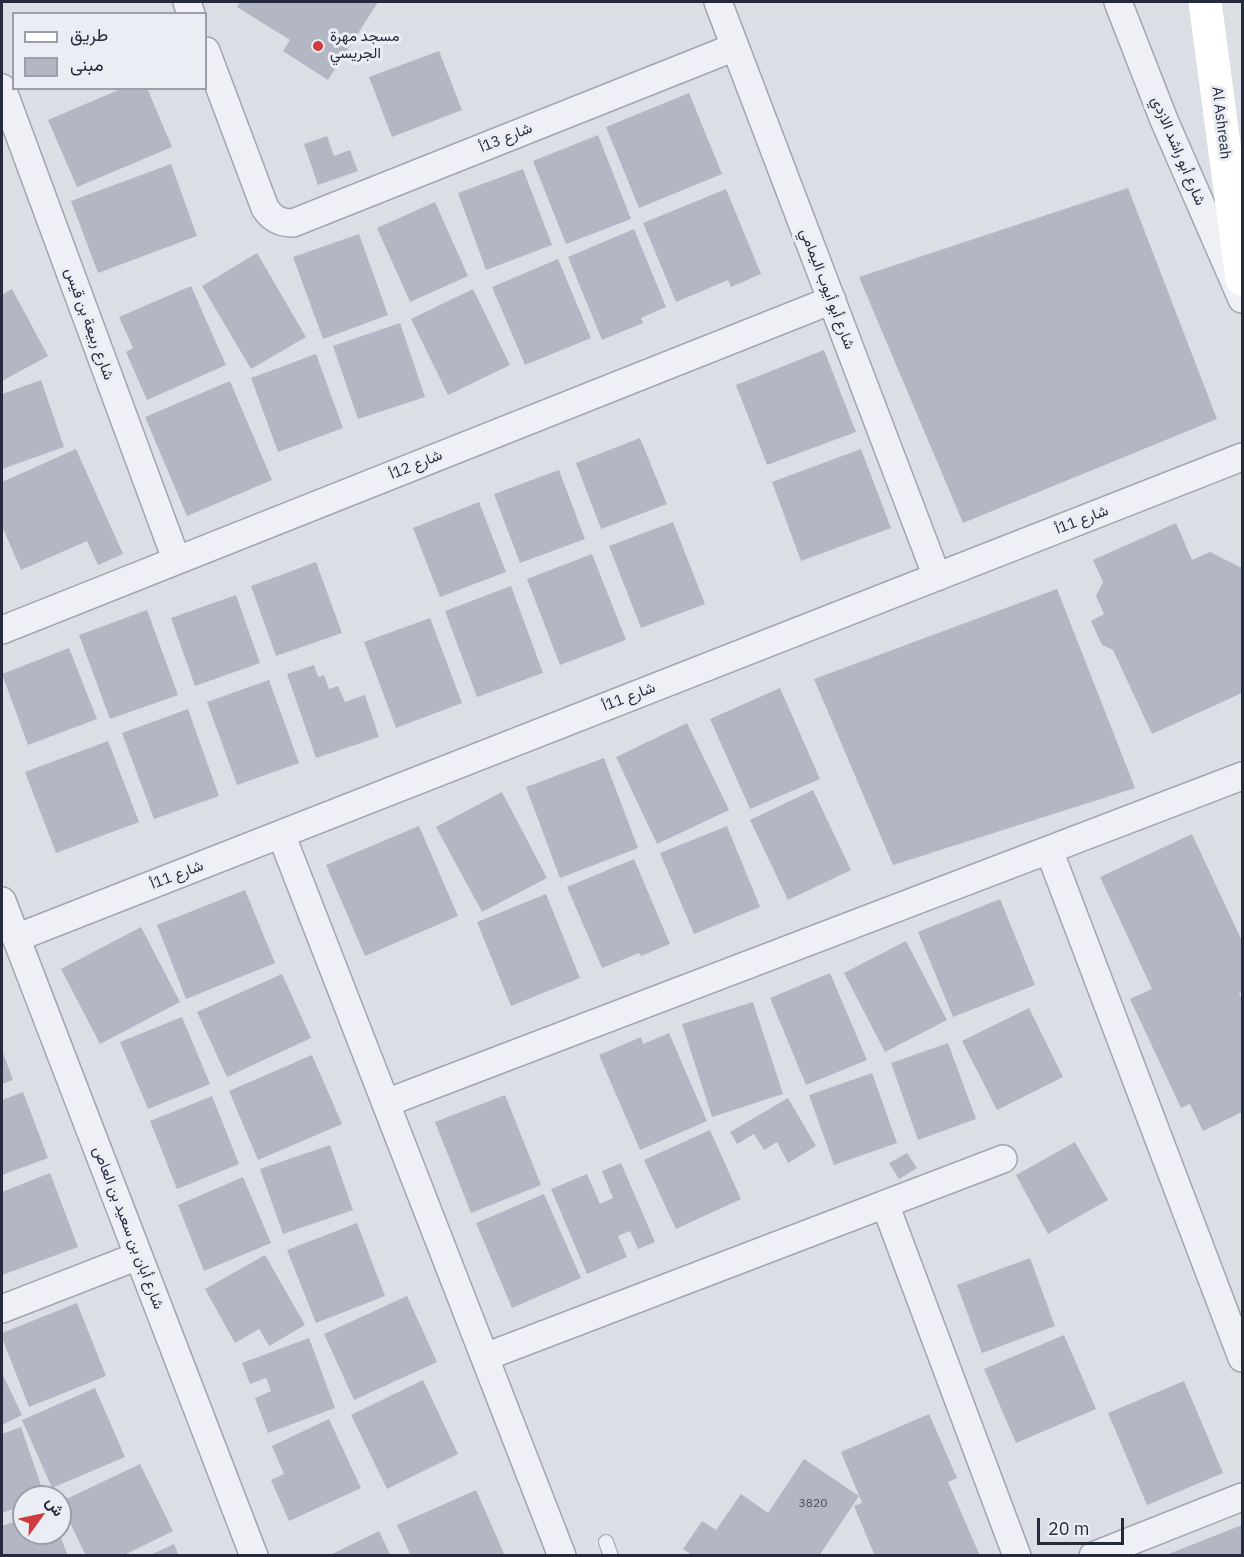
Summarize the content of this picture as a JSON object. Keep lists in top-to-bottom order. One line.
{"streets":{"street":["Al Ashreah","شارع 13أ","شارع أبو راشد الازدي","شارع أبو أيوب اليمامي","شارع ربيعة بن قيس","شارع 12أ","شارع 11أ","شارع أبان بن سعيد بن العاص"]},"crossings":[["شارع 13أ","شارع أبو أيوب اليمامي"],["شارع أبو أيوب اليمامي","شارع 12أ"],["شارع أبو أيوب اليمامي","شارع 11أ"],["شارع ربيعة بن قيس","شارع 12أ"],["شارع 11أ","شارع أبان بن سعيد بن العاص"]],"places":["مسجد مهرة الجريسي"],"house_numbers":["3820"],"legend":["طريق","مبنى"],"scale_bar":"20 m","north":"top right"}
